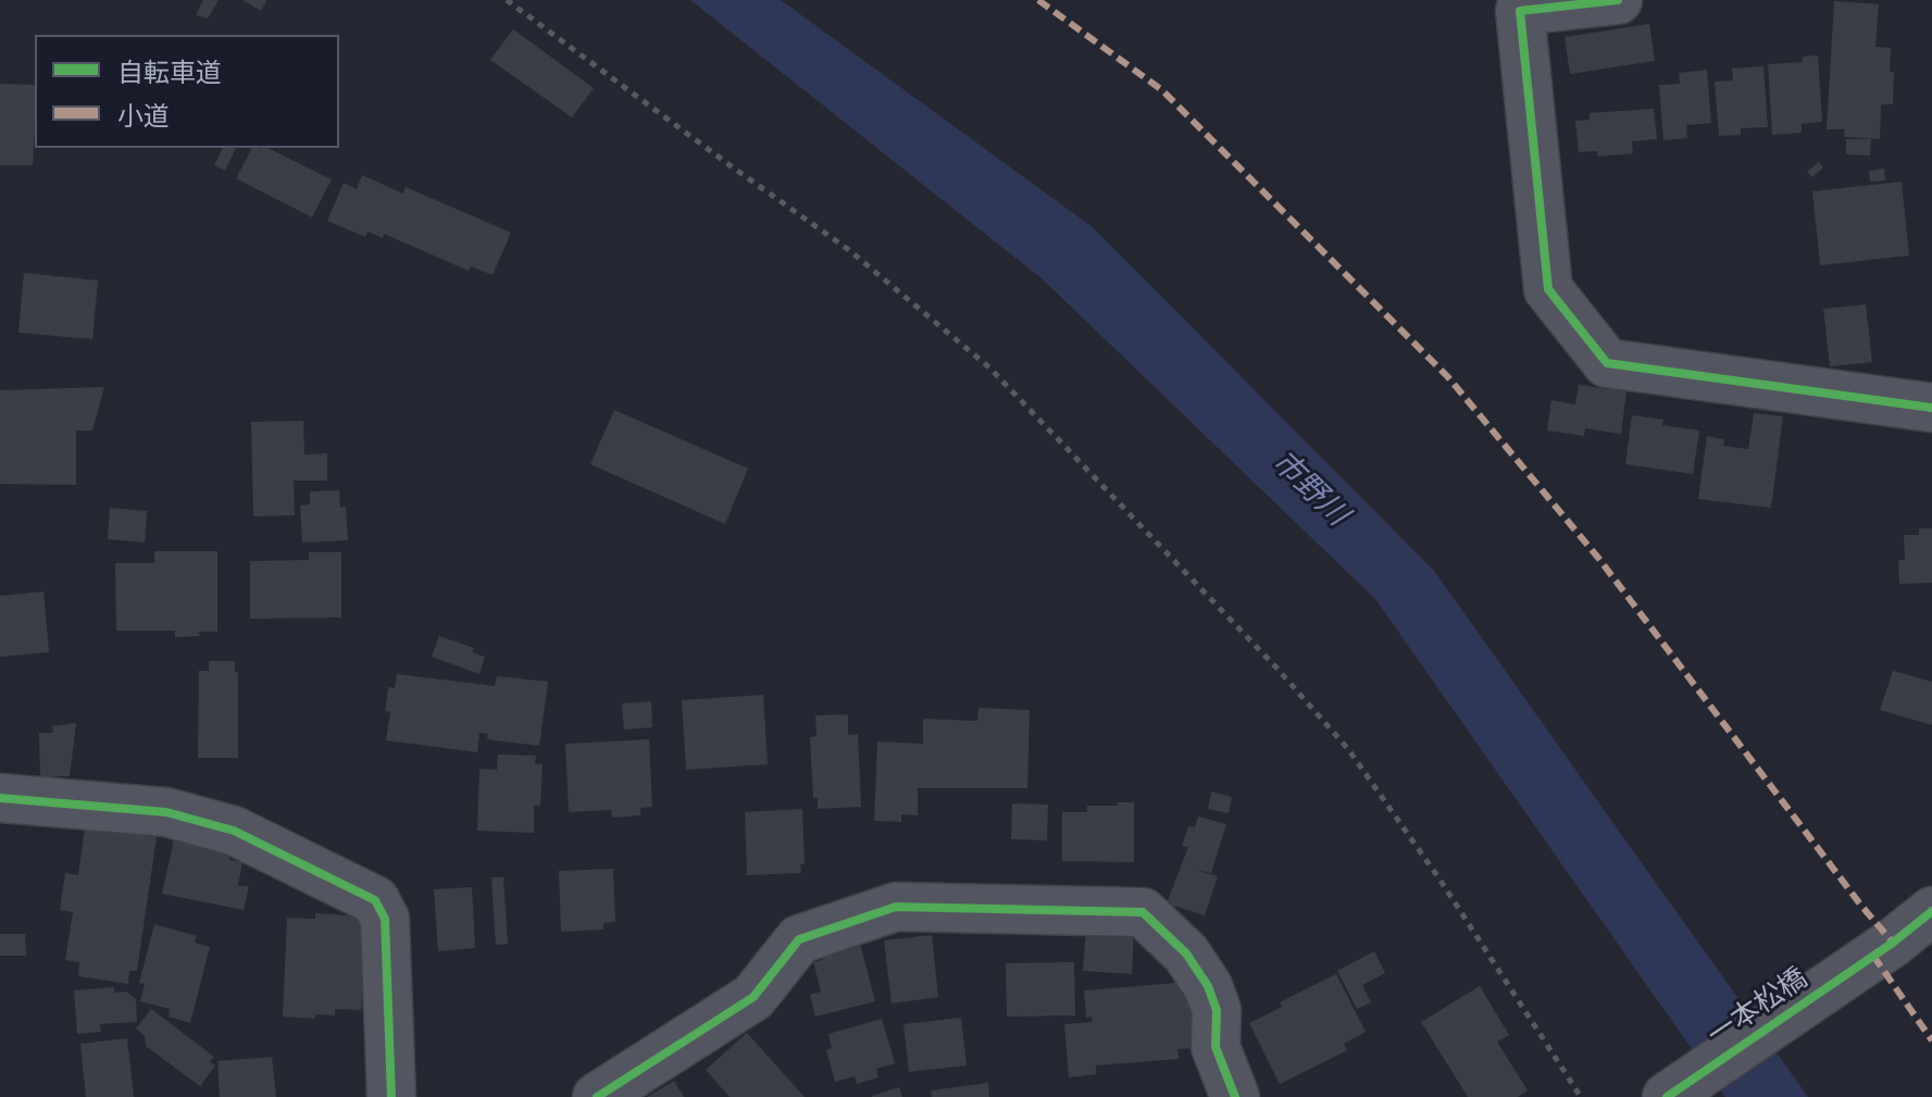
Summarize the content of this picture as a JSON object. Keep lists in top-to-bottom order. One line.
{"streets":{"street":["一本松橋"]},"water":["市野川"],"legend":["自転車道","小道"]}
